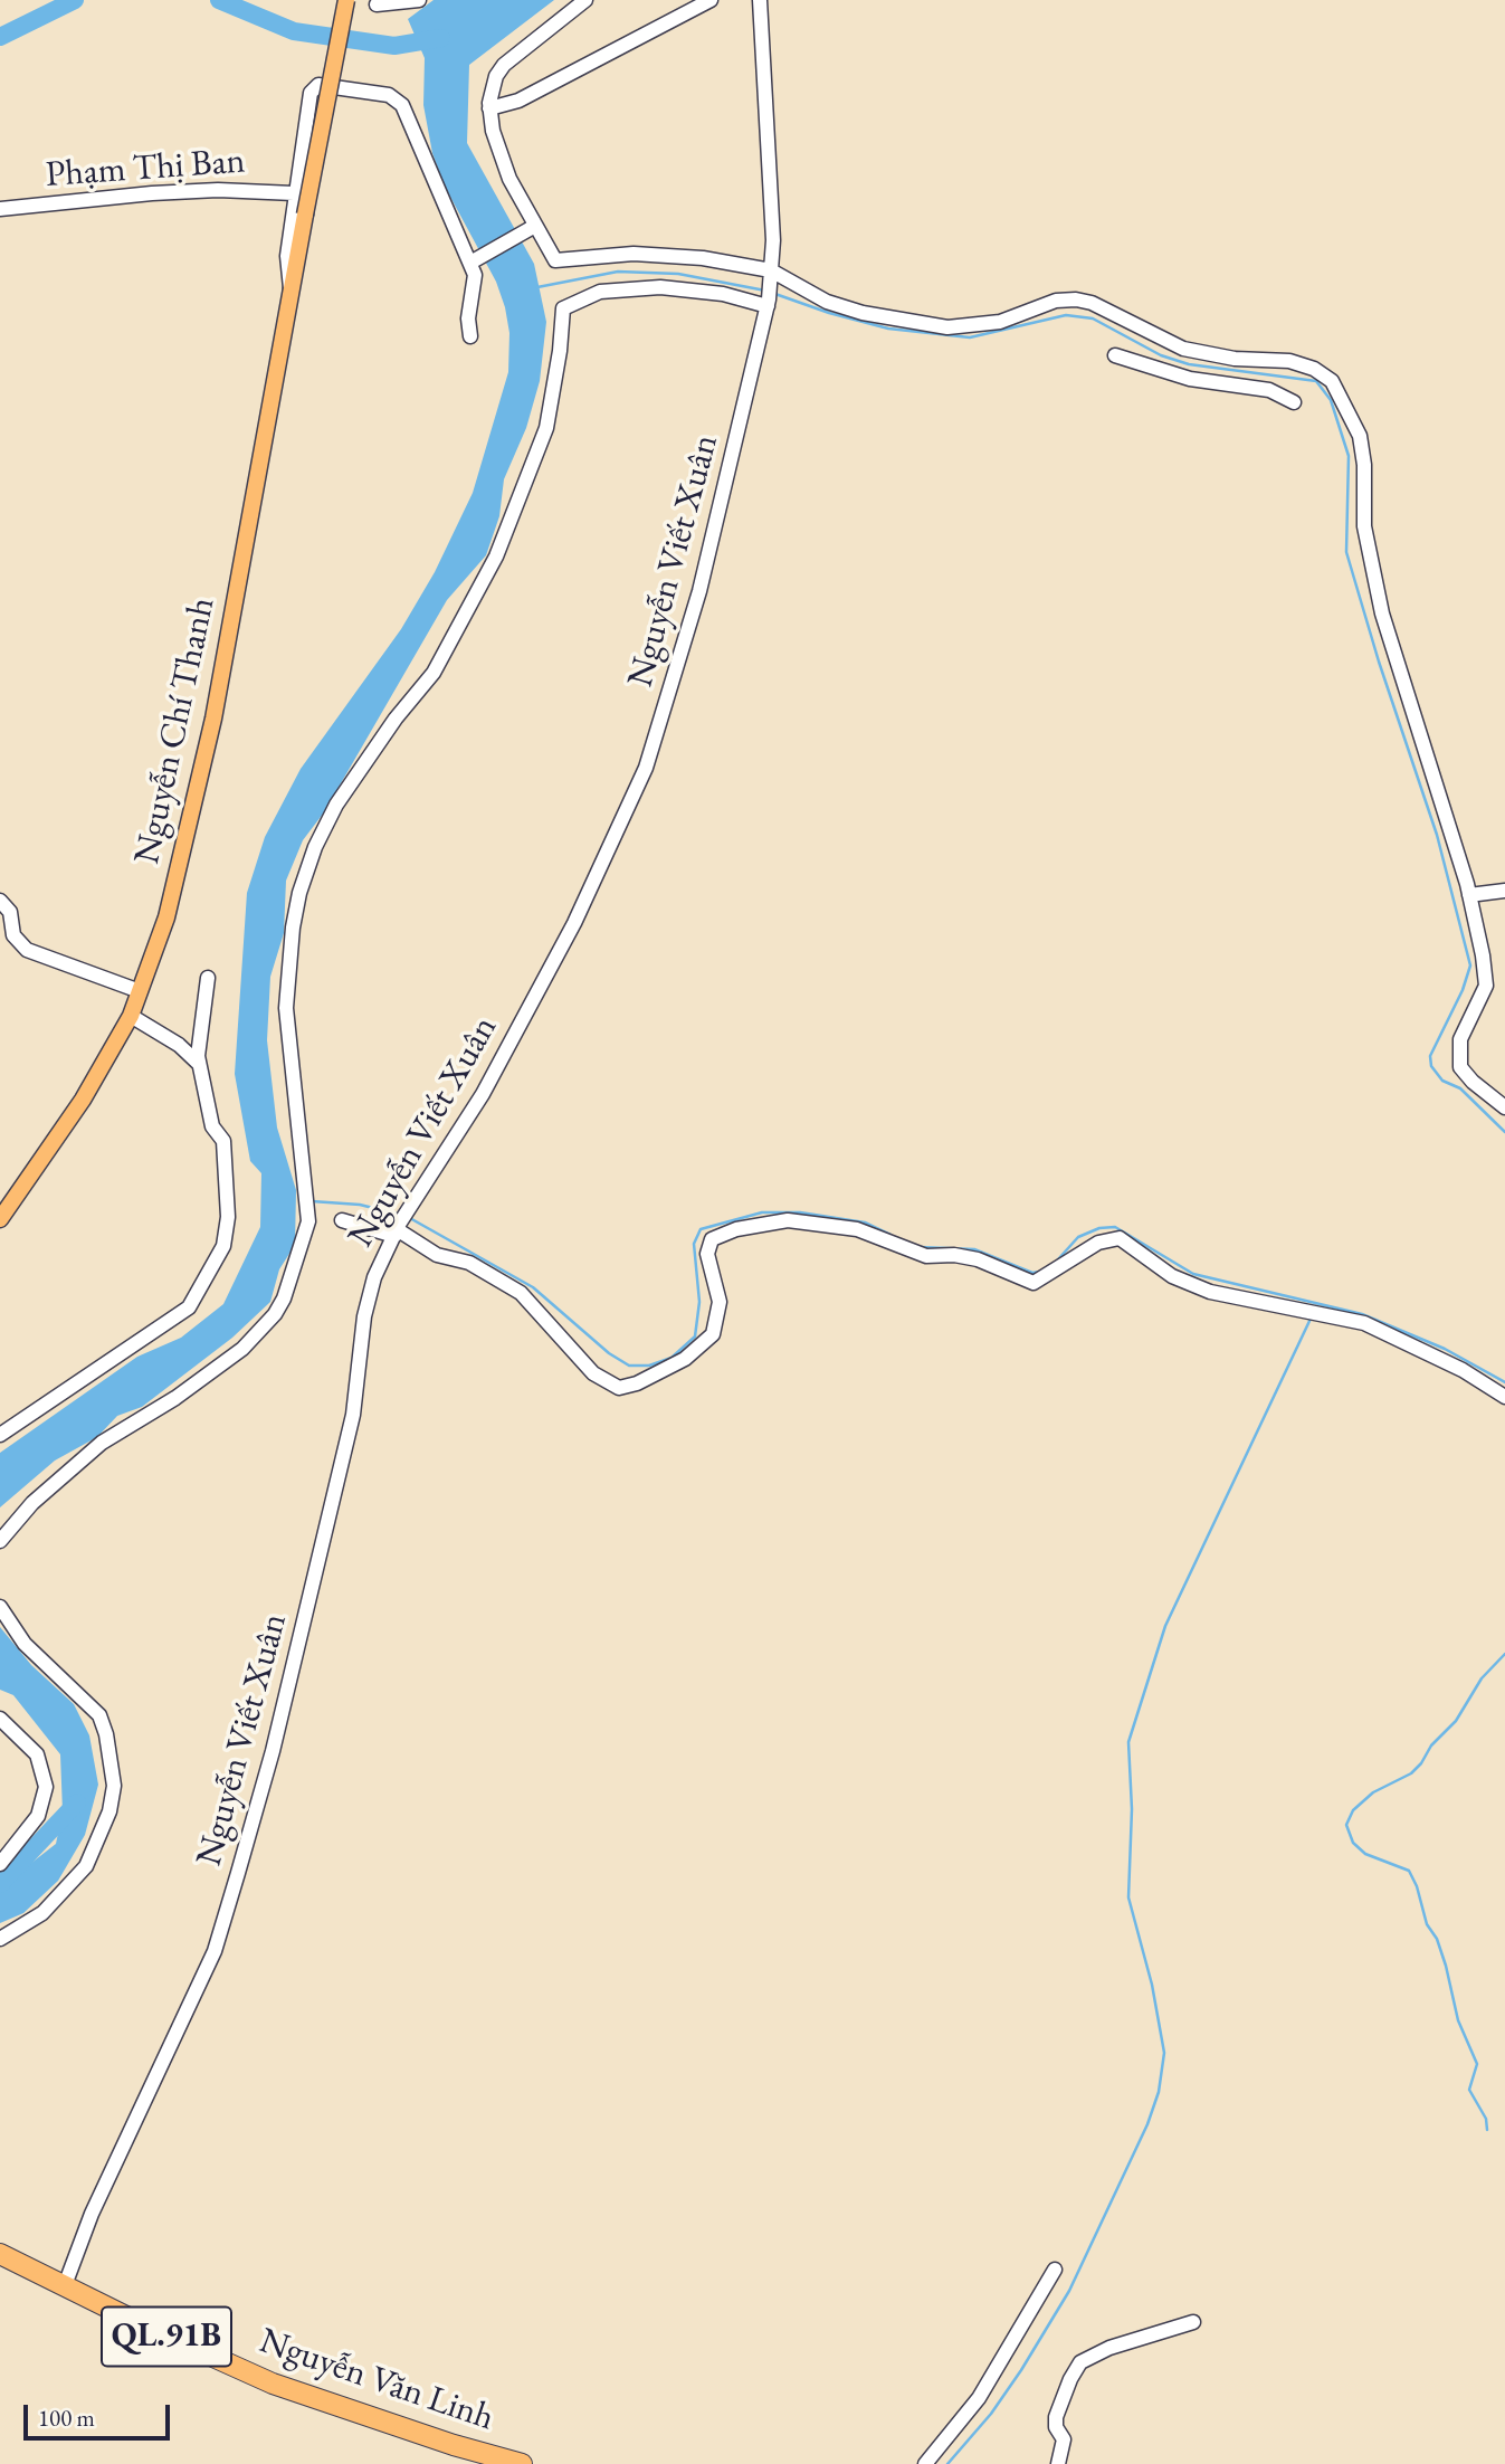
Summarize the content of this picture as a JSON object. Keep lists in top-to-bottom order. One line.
{"streets":{"highway":["QL.91B","Nguyễn Văn Linh"],"main road":["Nguyễn Chí Thanh"],"street":["Phạm Thị Ban","Nguyễn Viết Xuân"]},"crossings":[["Nguyễn Viết Xuân","Nguyễn Văn Linh"]],"scale_bar":"100 m"}
